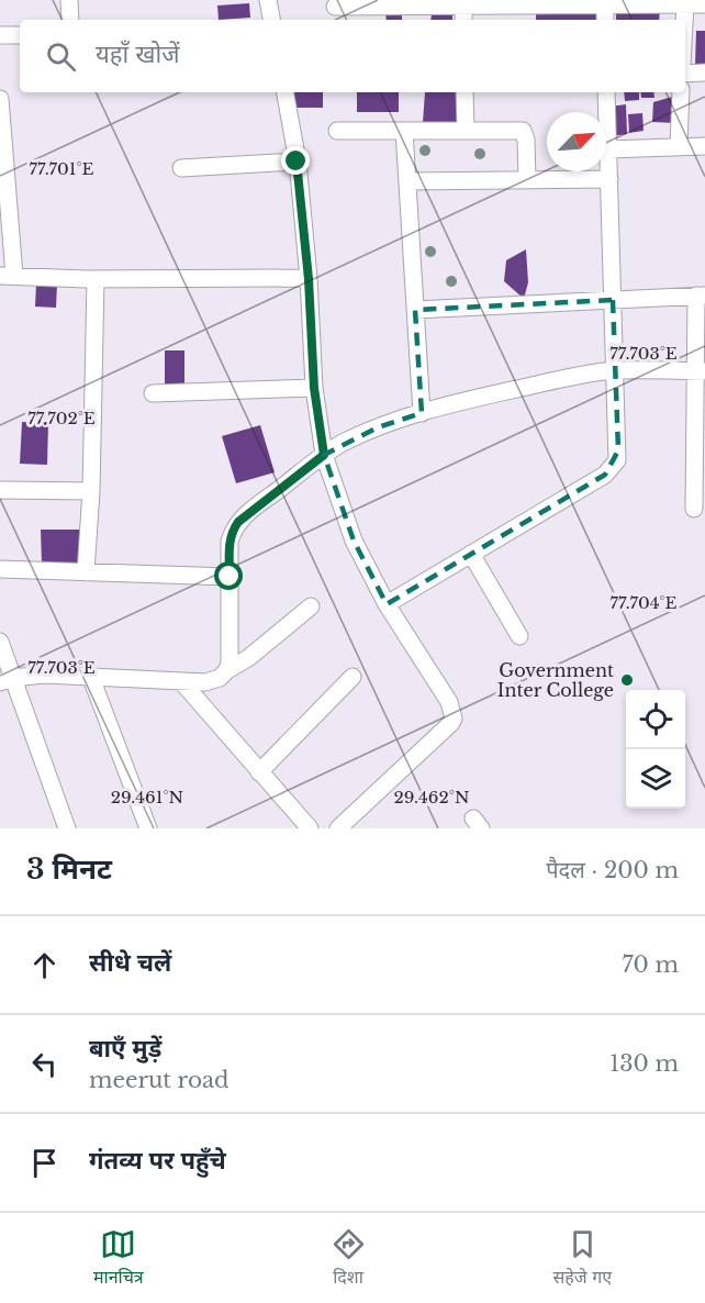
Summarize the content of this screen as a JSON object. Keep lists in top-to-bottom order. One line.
{"places":["Government Inter College"],"north":"top right","page":{"search":"यहाँ खोजें","heading":["3 मिनट","पैदल · 200 m"],"list":[["सीधे चलें","70 m"],["बाएँ मुड़ें","meerut road","130 m"],"गंतव्य पर पहुँचे"],"nav":["मानचित्र","दिशा","सहेजे गए"]},"coordinates":["77.701°E","77.703°E","77.702°E","77.704°E","29.461°N","29.462°N"]}
